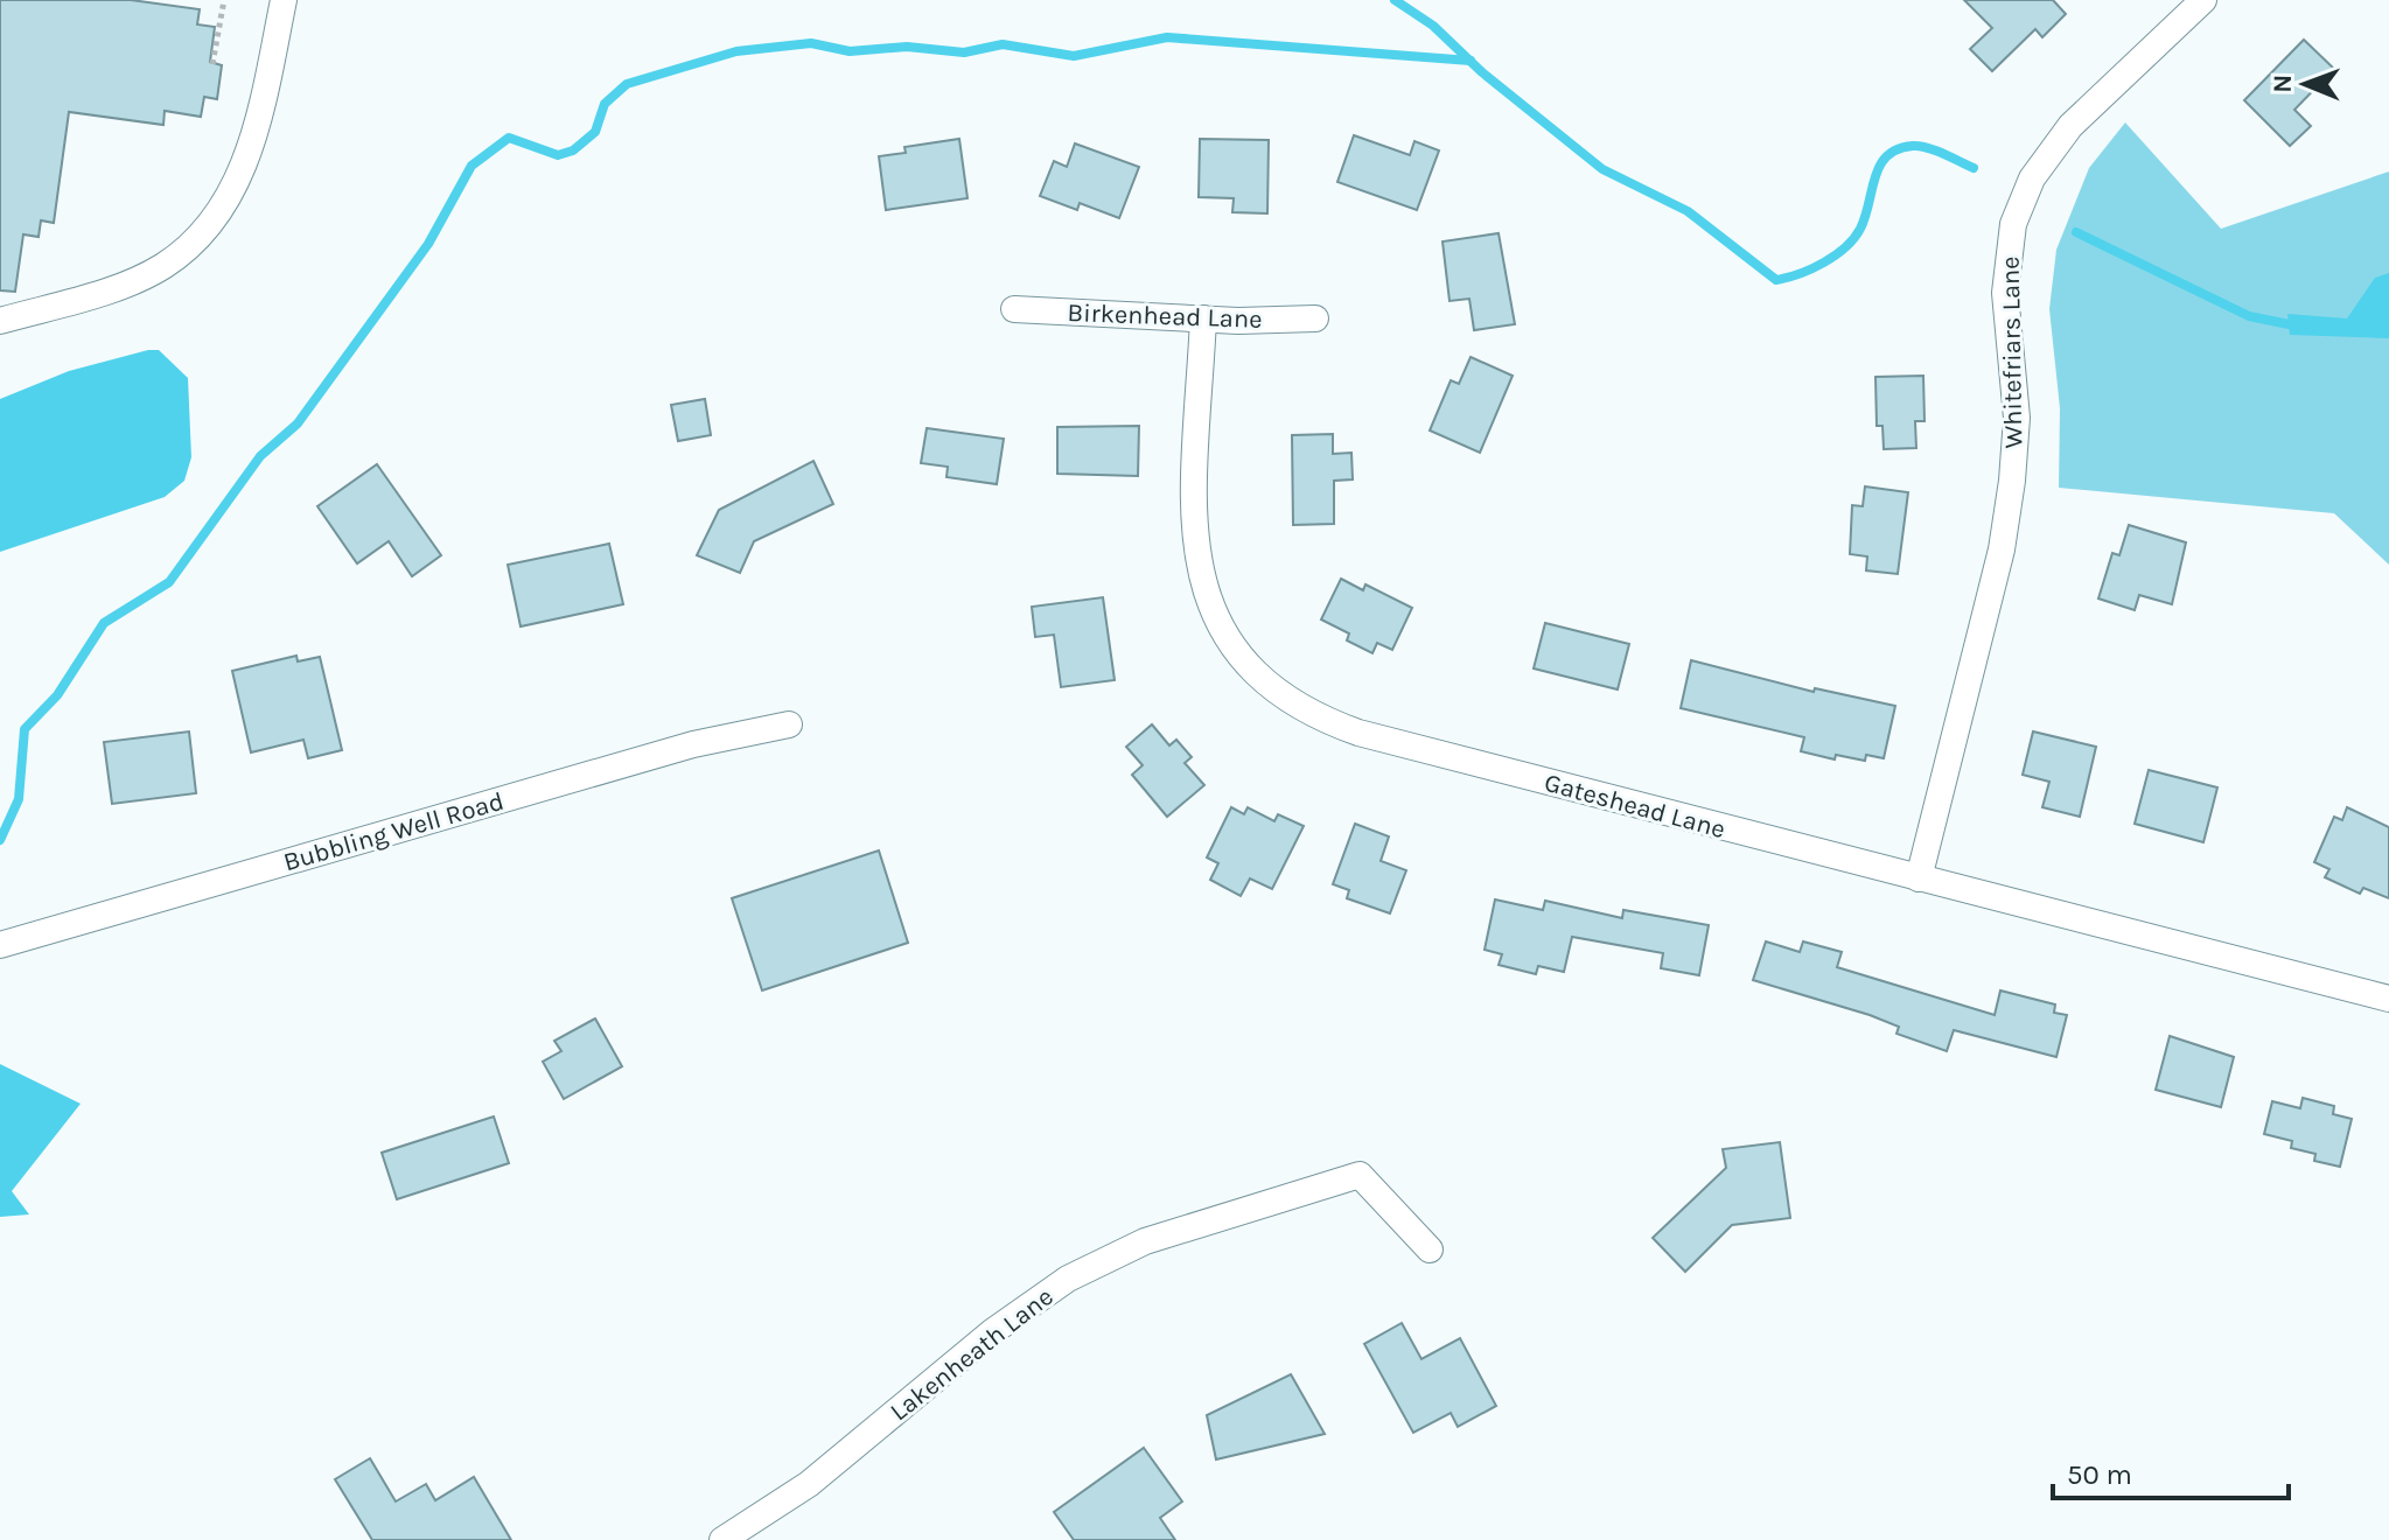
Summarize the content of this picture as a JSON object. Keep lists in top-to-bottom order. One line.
{"streets":{"street":["Birkenhead Lane","Whitefriars Lane","Gateshead Lane","Bubbling Well Road","Lakenheath Lane"]},"crossings":[["Birkenhead Lane","Gateshead Lane"],["Whitefriars Lane","Gateshead Lane"]],"scale_bar":"50 m","north":"left"}
